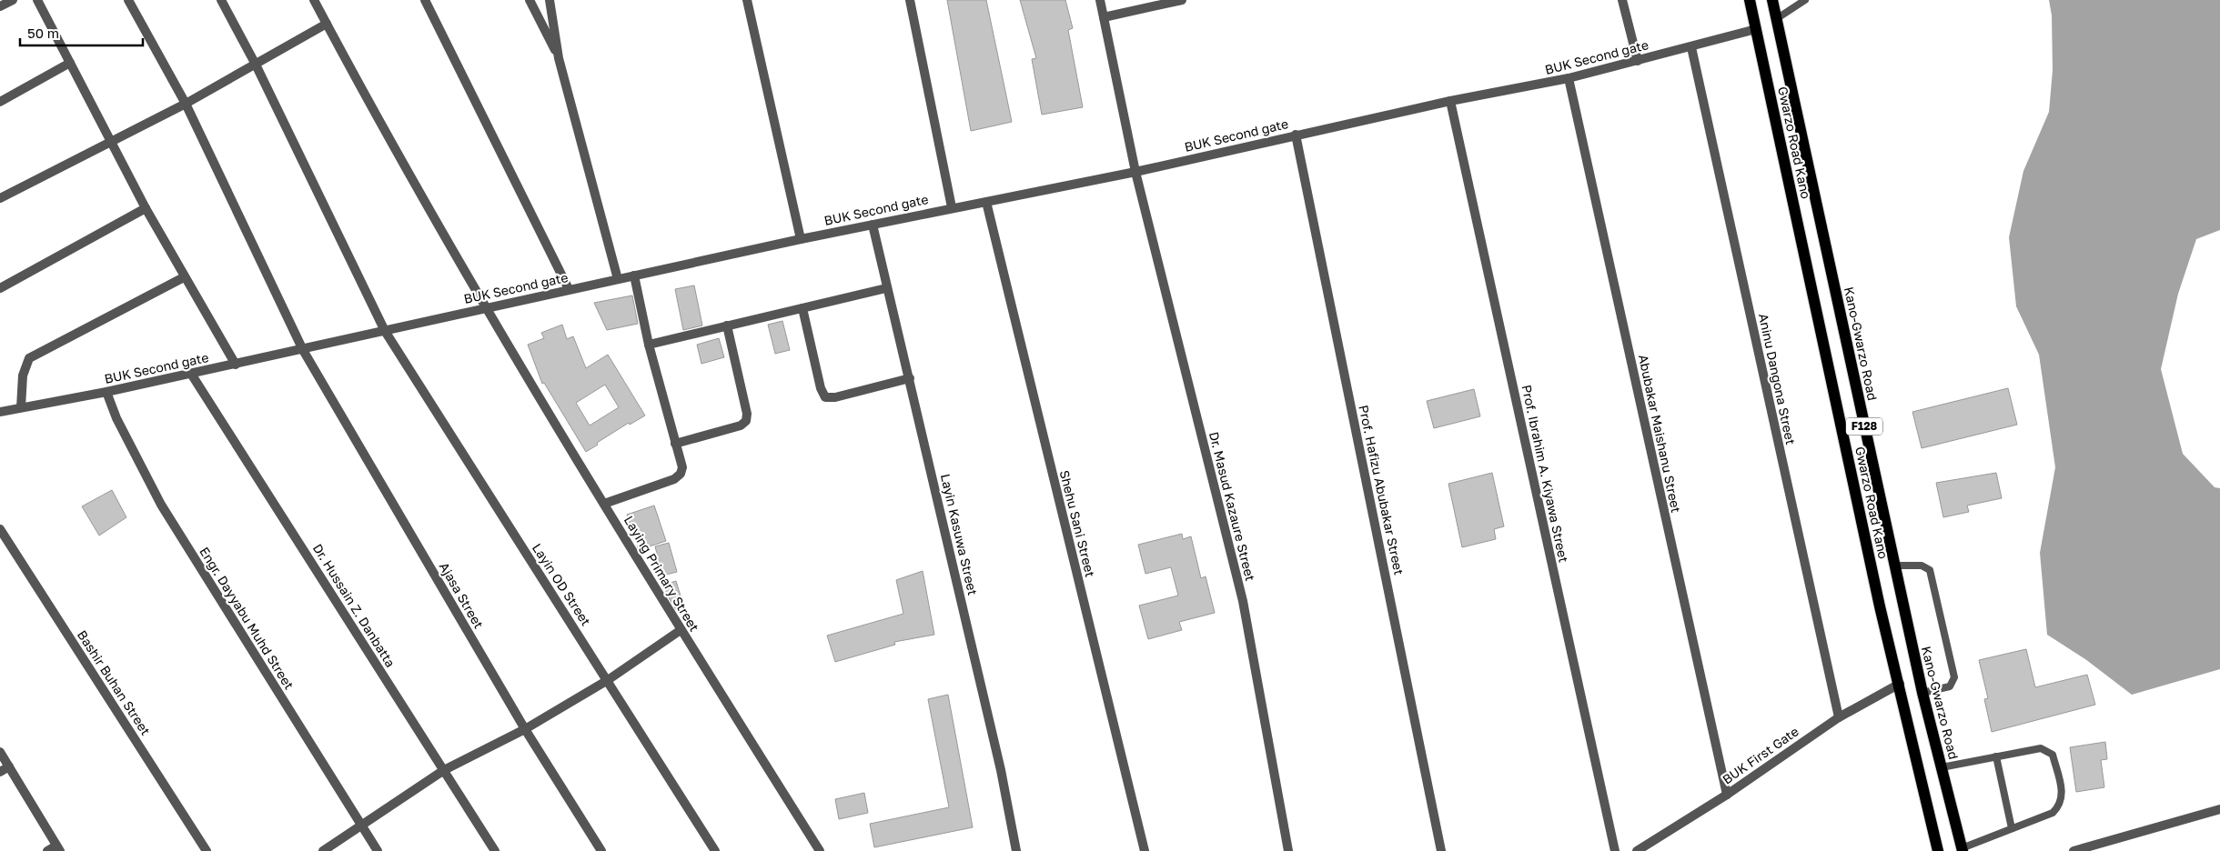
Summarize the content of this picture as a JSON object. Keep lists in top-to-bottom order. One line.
{"streets":{"main road":["Gwarzo Road Kano","Kano-Gwarzo Road","F128"],"street":["BUK Second gate","Aninu Dangona Street","Abubakar Maishanu Street","Prof. Ibrahim A. Kiyawa Street","Prof. Hafizu Abubakar Street","Dr. Masud Kazaure Street","Shehu Sani Street","Layin Kasuwa Street","Laying Primary Street","Layin OD Street","Ajasa Street","Dr. Hussain Z. Danbatta","Engr. Dayyabu Muhd Street","Bashir Buhan Street","BUK First Gate"]},"crossings":[["BUK Second gate","Gwarzo Road Kano"],["BUK Second gate","Aninu Dangona Street"],["BUK Second gate","Abubakar Maishanu Street"],["BUK Second gate","Prof. Ibrahim A. Kiyawa Street"],["BUK Second gate","Prof. Hafizu Abubakar Street"],["BUK Second gate","Dr. Masud Kazaure Street"],["BUK Second gate","Shehu Sani Street"],["BUK Second gate","Layin Kasuwa Street"],["BUK Second gate","Laying Primary Street"],["BUK Second gate","Layin OD Street"],["BUK Second gate","Ajasa Street"],["BUK Second gate","Dr. Hussain Z. Danbatta"],["BUK Second gate","Engr. Dayyabu Muhd Street"],["Gwarzo Road Kano","BUK First Gate"],["Aninu Dangona Street","BUK First Gate"],["Abubakar Maishanu Street","BUK First Gate"]],"scale_bar":"50 m"}
